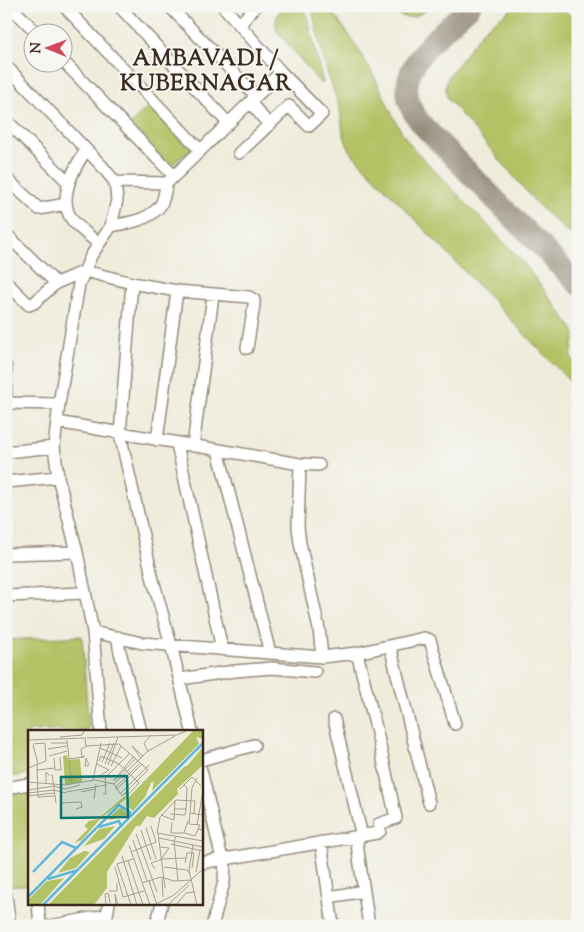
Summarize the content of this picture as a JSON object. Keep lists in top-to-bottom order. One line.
{"districts":["AMBAVADI / KUBERNAGAR"],"north":"left"}
